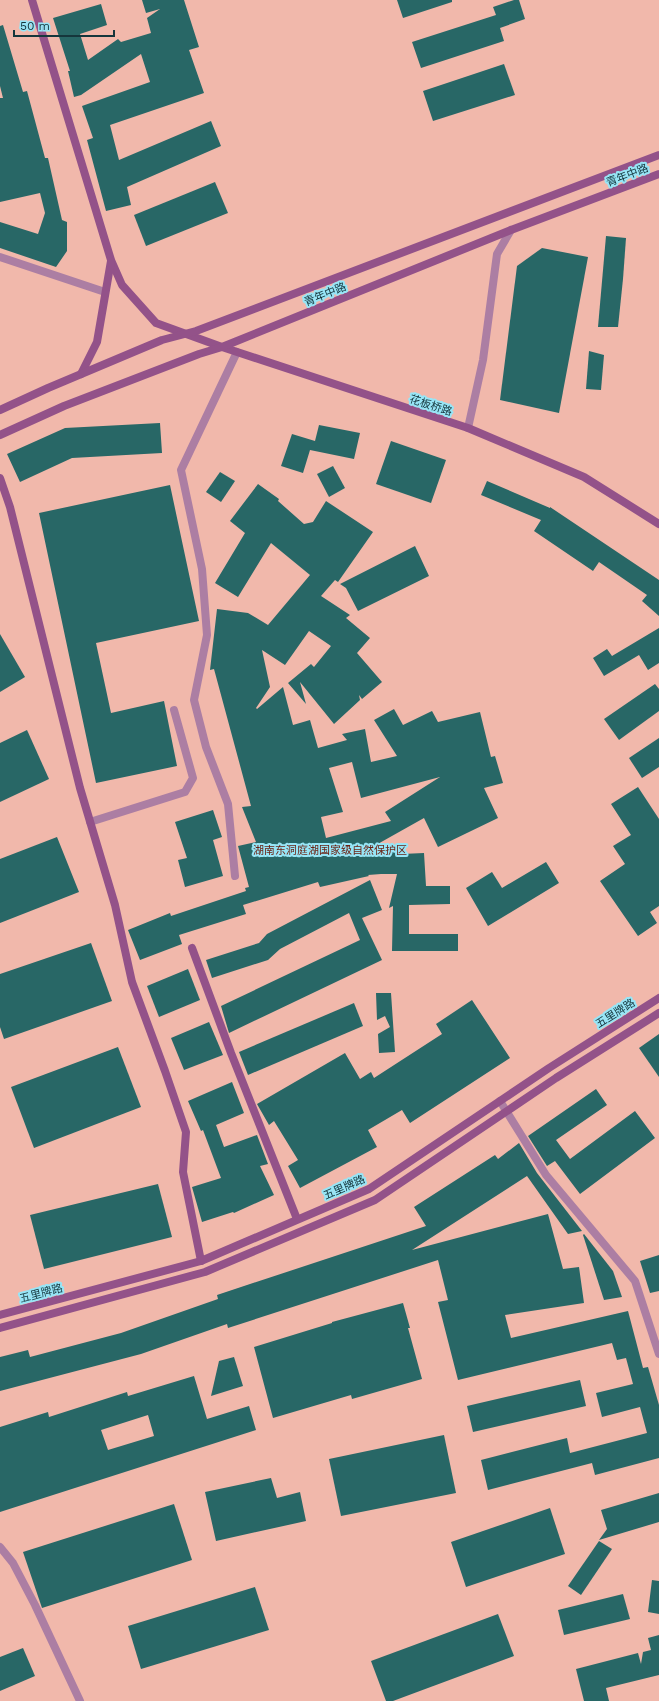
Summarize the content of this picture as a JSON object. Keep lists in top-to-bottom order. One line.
{"streets":{"main road":["青年中路","花板桥路","五里牌路"]},"crossings":[["青年中路","花板桥路"]],"parks":["湖南东洞庭湖国家级自然保护区"],"scale_bar":"50 m"}
